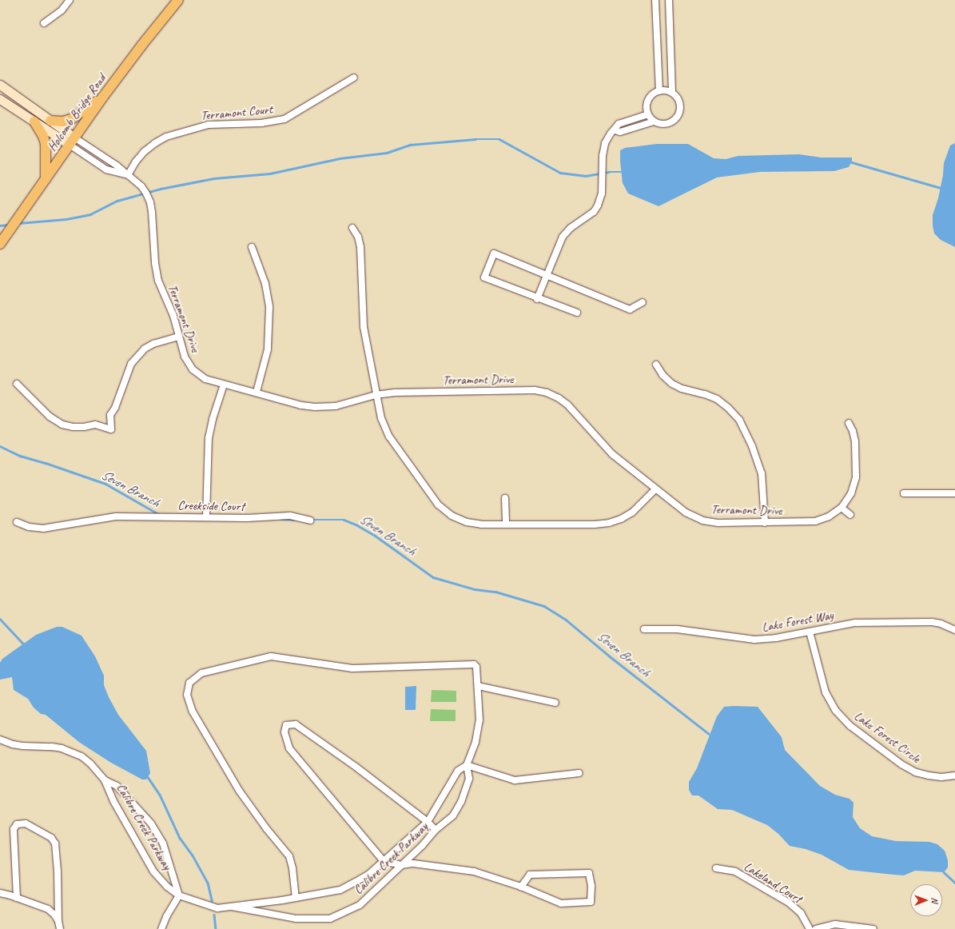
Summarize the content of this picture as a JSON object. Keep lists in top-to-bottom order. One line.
{"streets":{"main road":["Holcomb Bridge Road"],"street":["Terramont Court","Terramont Drive","Creekside Court","Lake Forest Way","Lake Forest Circle","Calibre Creek Parkway","Lakeland Court"]},"crossings":[["Holcomb Bridge Road","Terramont Drive"],["Terramont Court","Terramont Drive"],["Lake Forest Way","Lake Forest Circle"]],"water":["Seven Branch"],"north":"right"}
